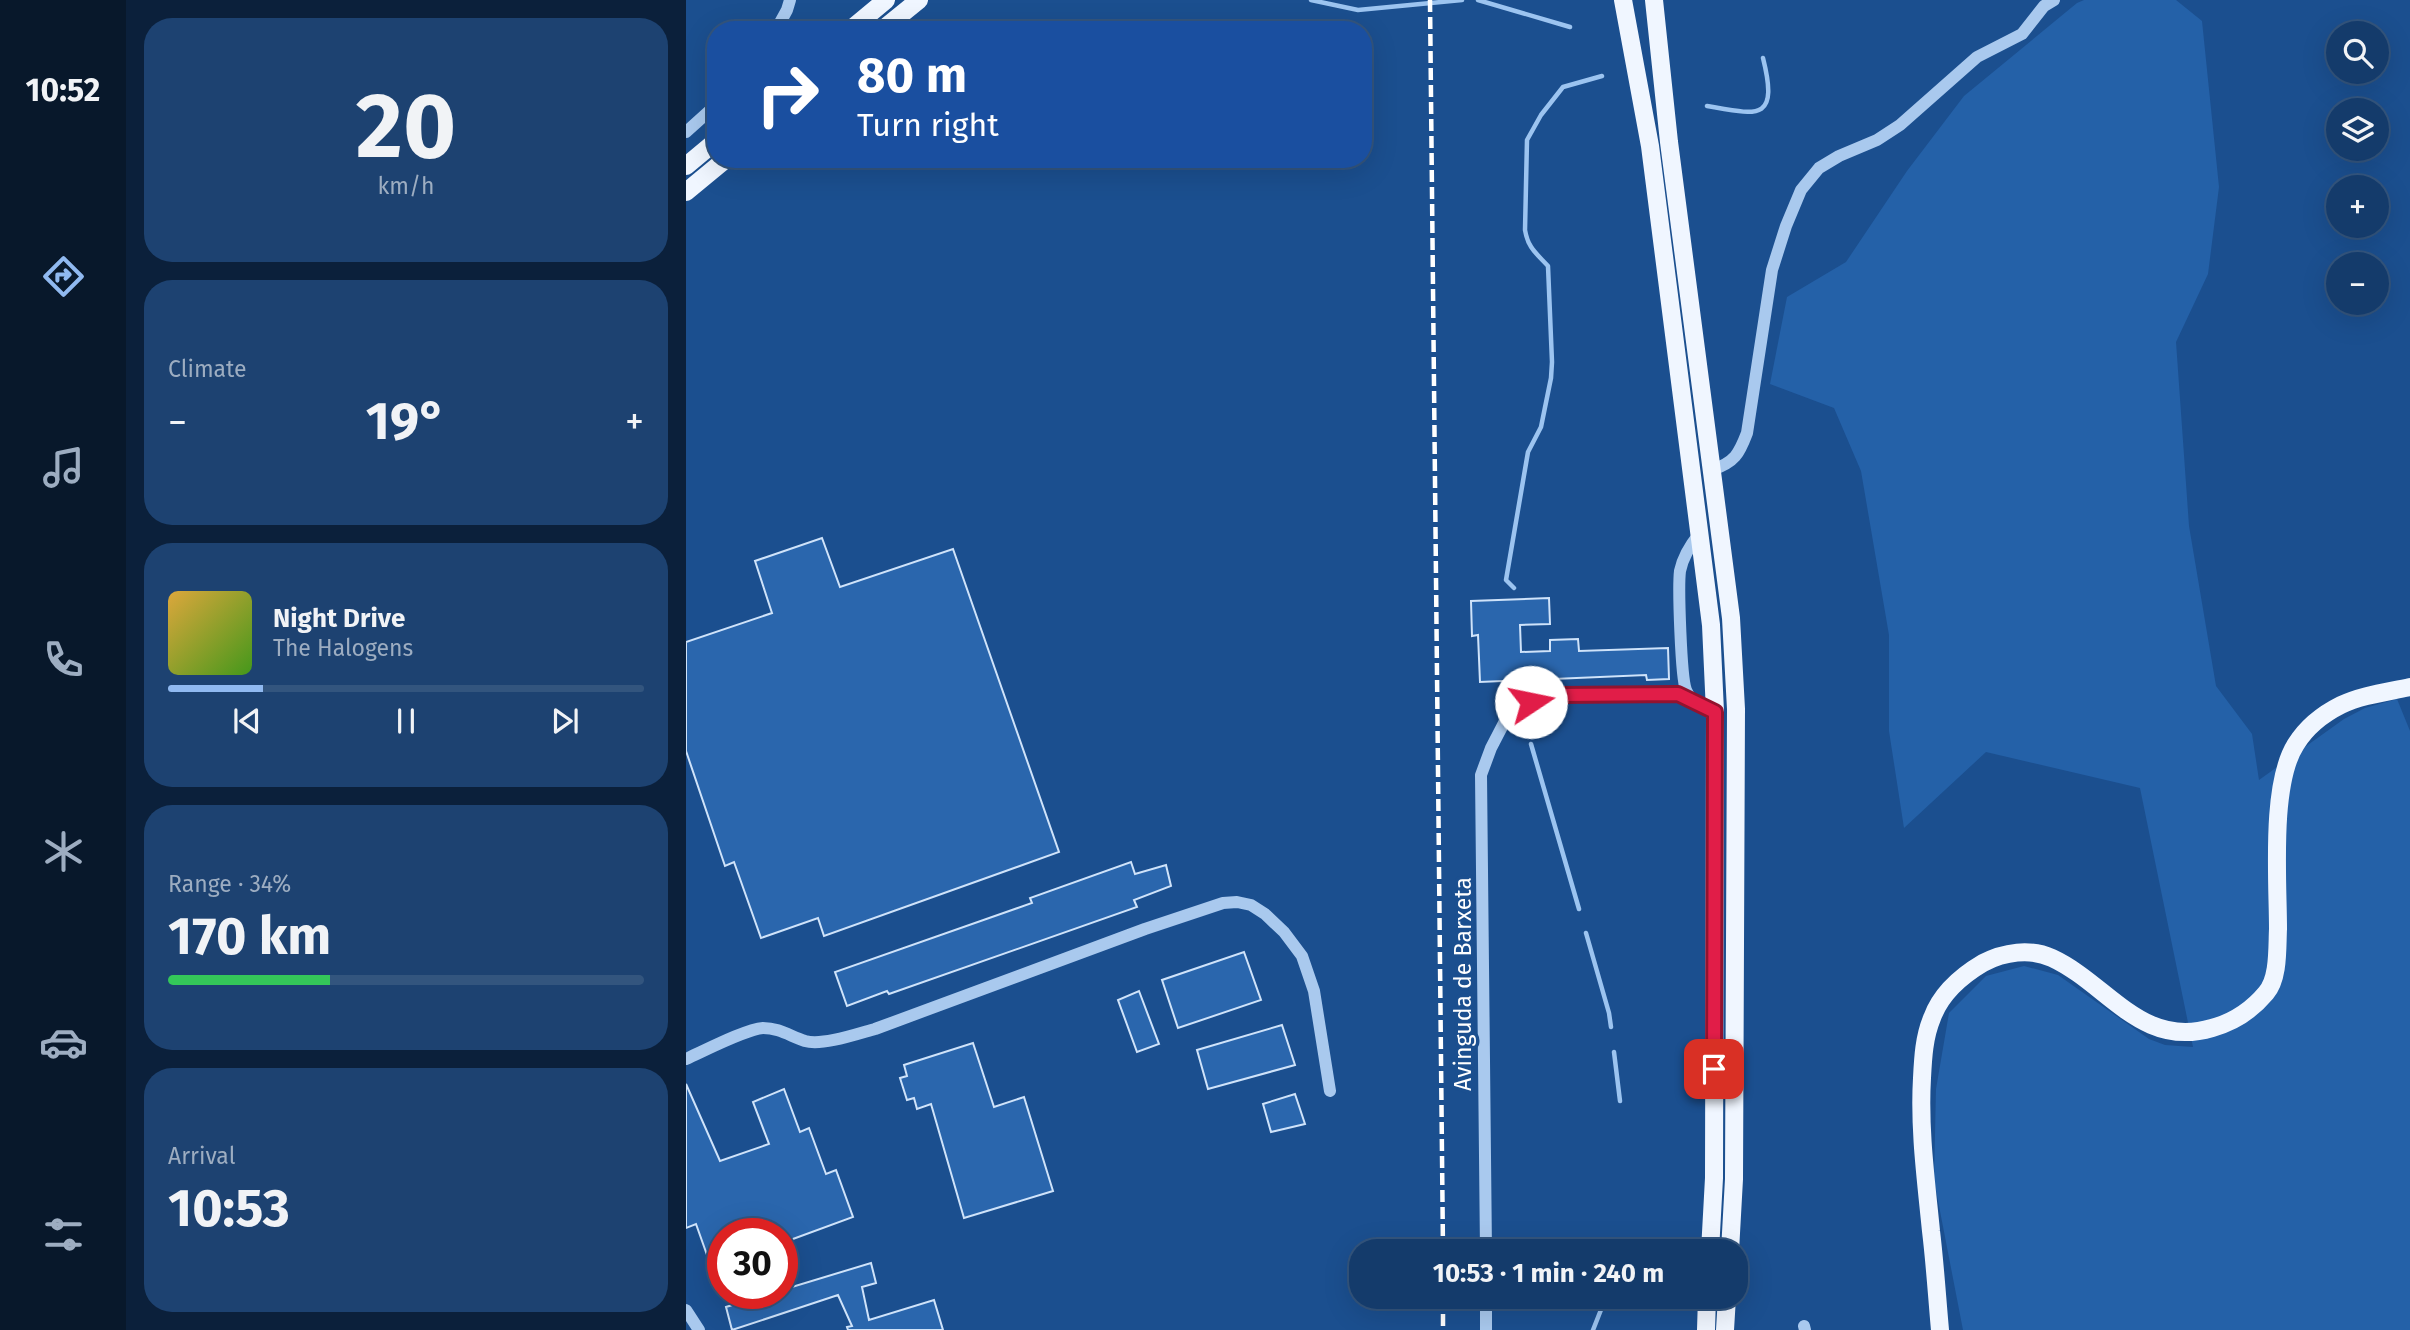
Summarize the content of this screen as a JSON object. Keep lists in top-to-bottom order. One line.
{"streets":{"street":["Avinguda de Barxeta"]},"page":{"tabs":"10:52","tile":[["20","km/h"],"Climate",["Range · 34%","170 km"],["Arrival","10:53"]],"map_buttons":["+","−"],"turn":["80 m","Turn right"],"heat":["−","19°","+"],"song":["Night Drive","The Halogens"],"limit":"30","trip":"10:53 · 1 min · 240 m"}}
